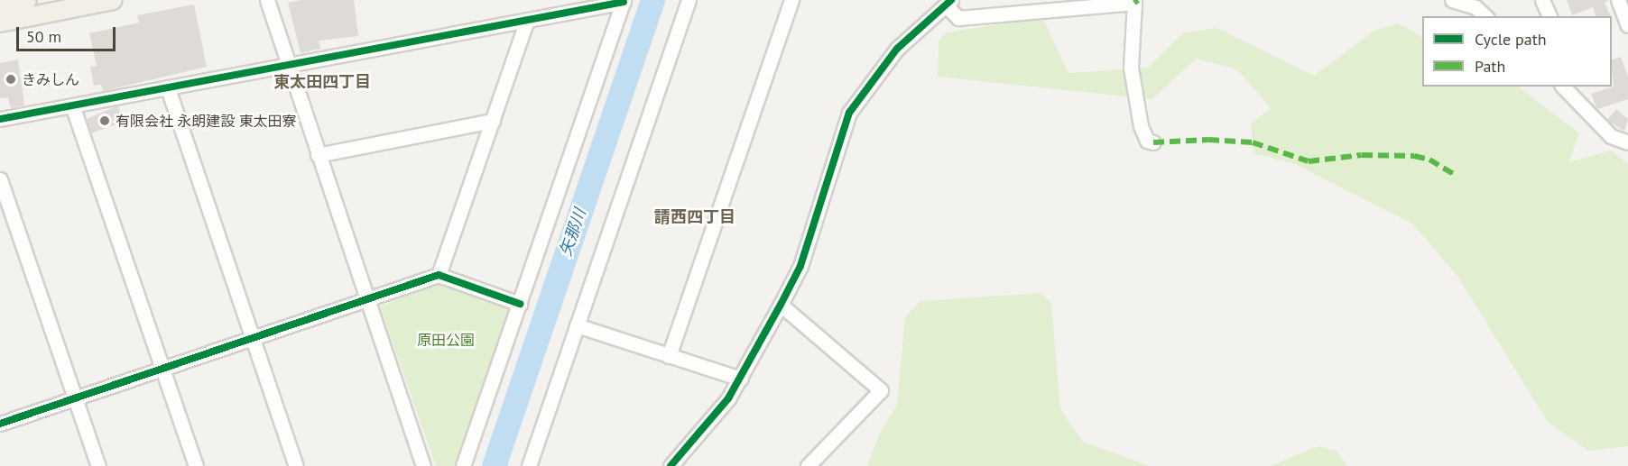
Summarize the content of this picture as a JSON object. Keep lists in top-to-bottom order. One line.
{"districts":["東太田四丁目","請西四丁目"],"water":["矢那川"],"parks":["原田公園"],"places":["きみしん","有限会社 永朗建設 東太田寮"],"legend":["Cycle path","Path"],"scale_bar":"50 m"}
